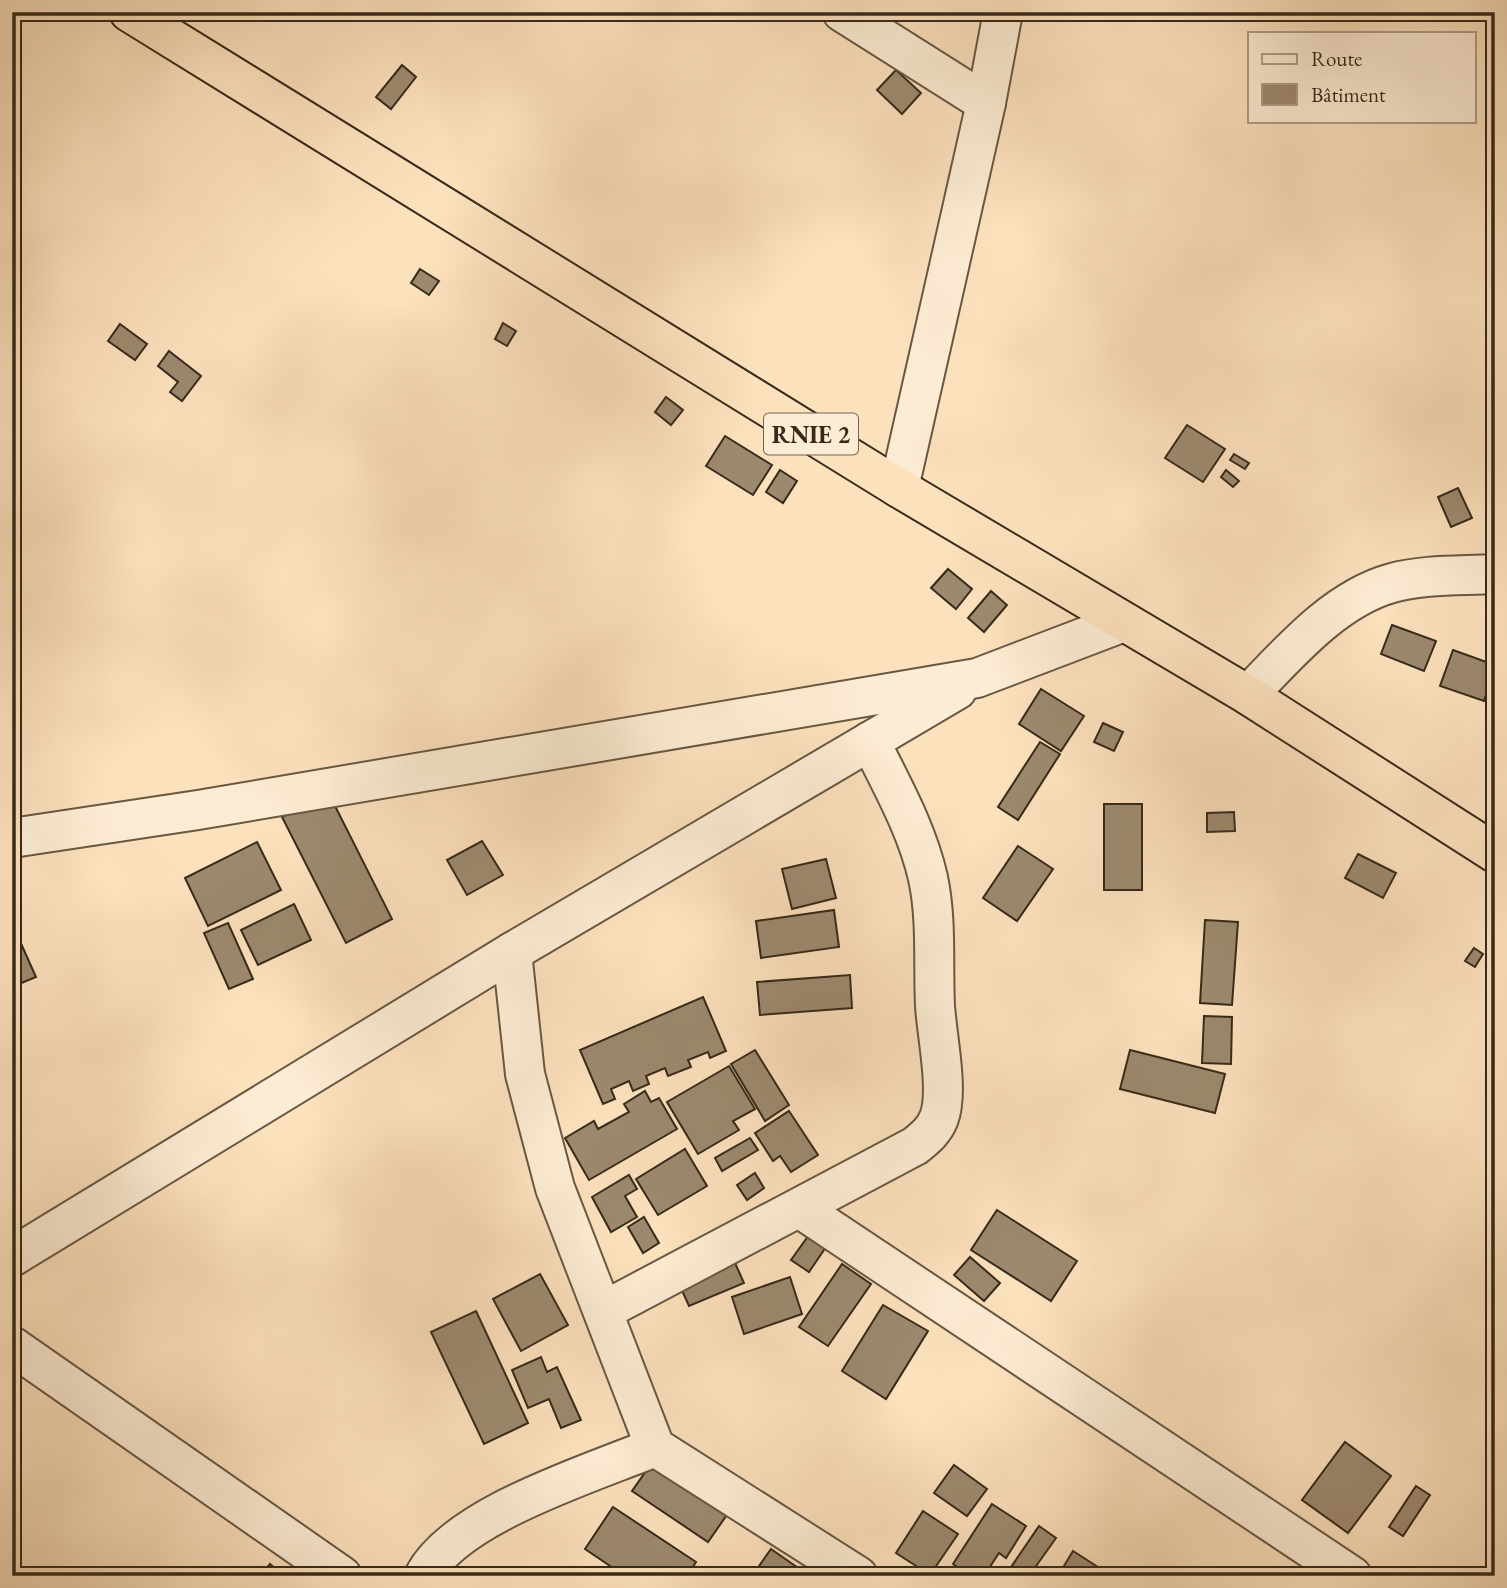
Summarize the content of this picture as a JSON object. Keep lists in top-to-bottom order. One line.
{"streets":{"highway":["RNIE 2"]},"legend":["Route","Bâtiment"]}
